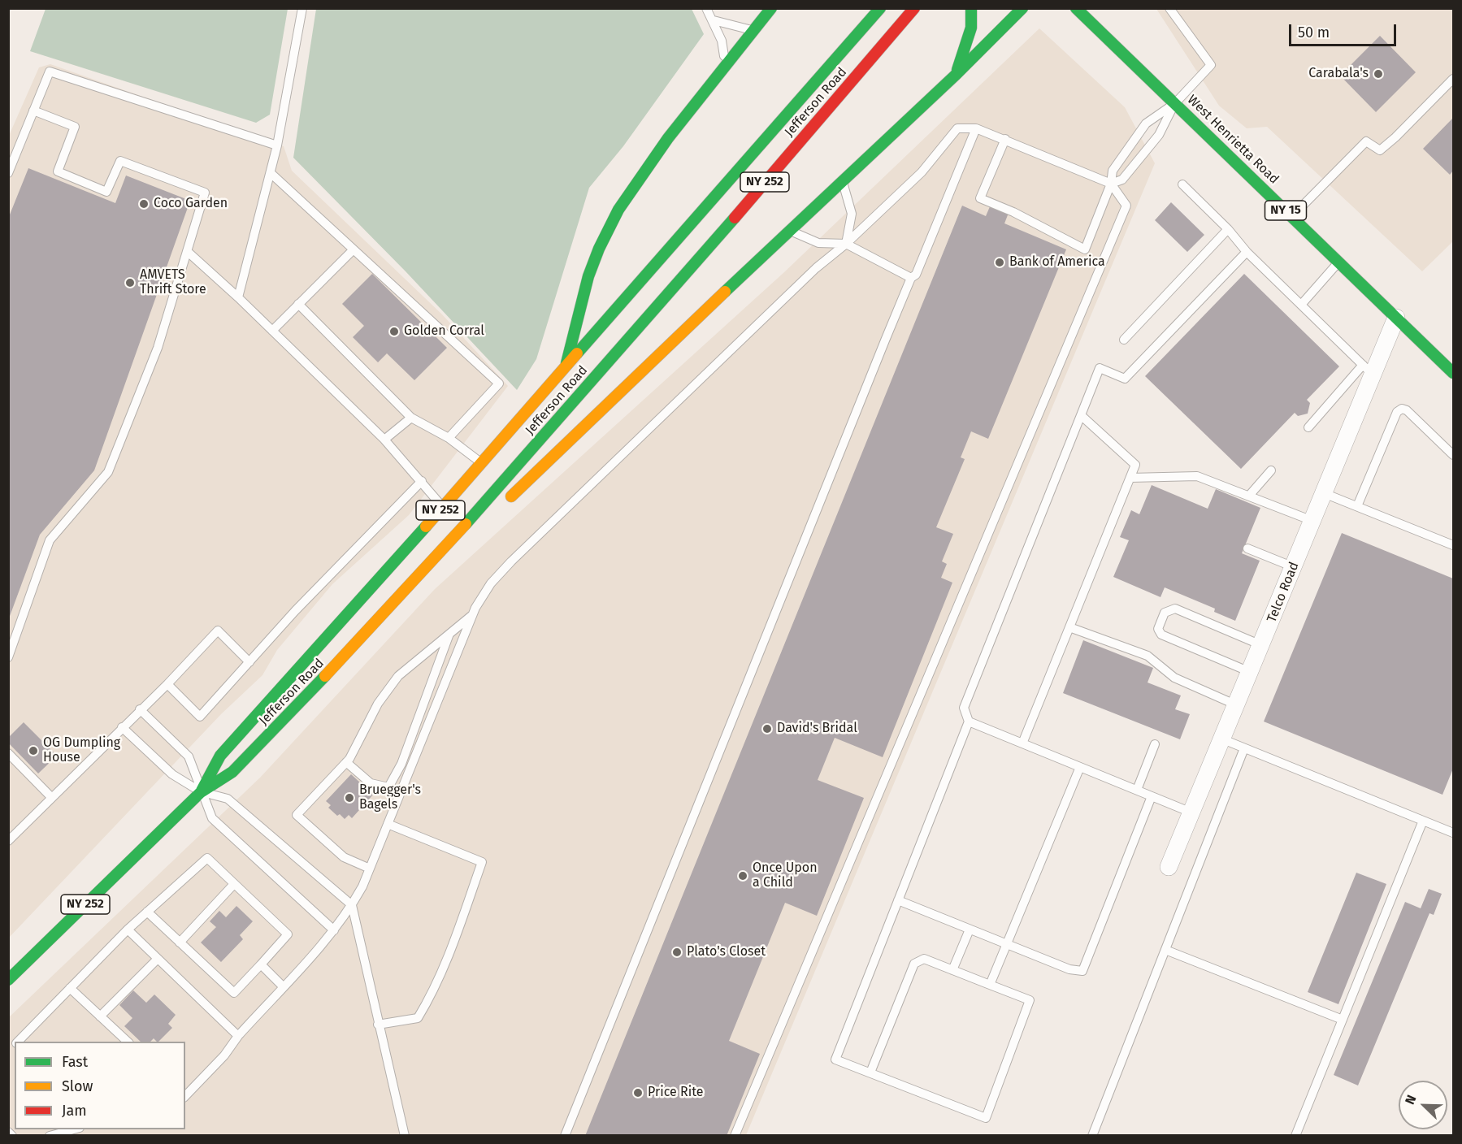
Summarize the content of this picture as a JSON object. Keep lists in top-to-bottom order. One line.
{"streets":{"main road":["Jefferson Road","West Henrietta Road","NY 252","NY 15"],"street":["Telco Road"]},"crossings":[["West Henrietta Road","Telco Road"]],"places":["Carabala's","Coco Garden","Bank of America","AMVETS Thrift Store","Golden Corral","David's Bridal","OG Dumpling House","Bruegger's Bagels","Once Upon a Child","Plato's Closet","Price Rite"],"legend":["Fast","Slow","Jam"],"scale_bar":"50 m","north":"top left"}
